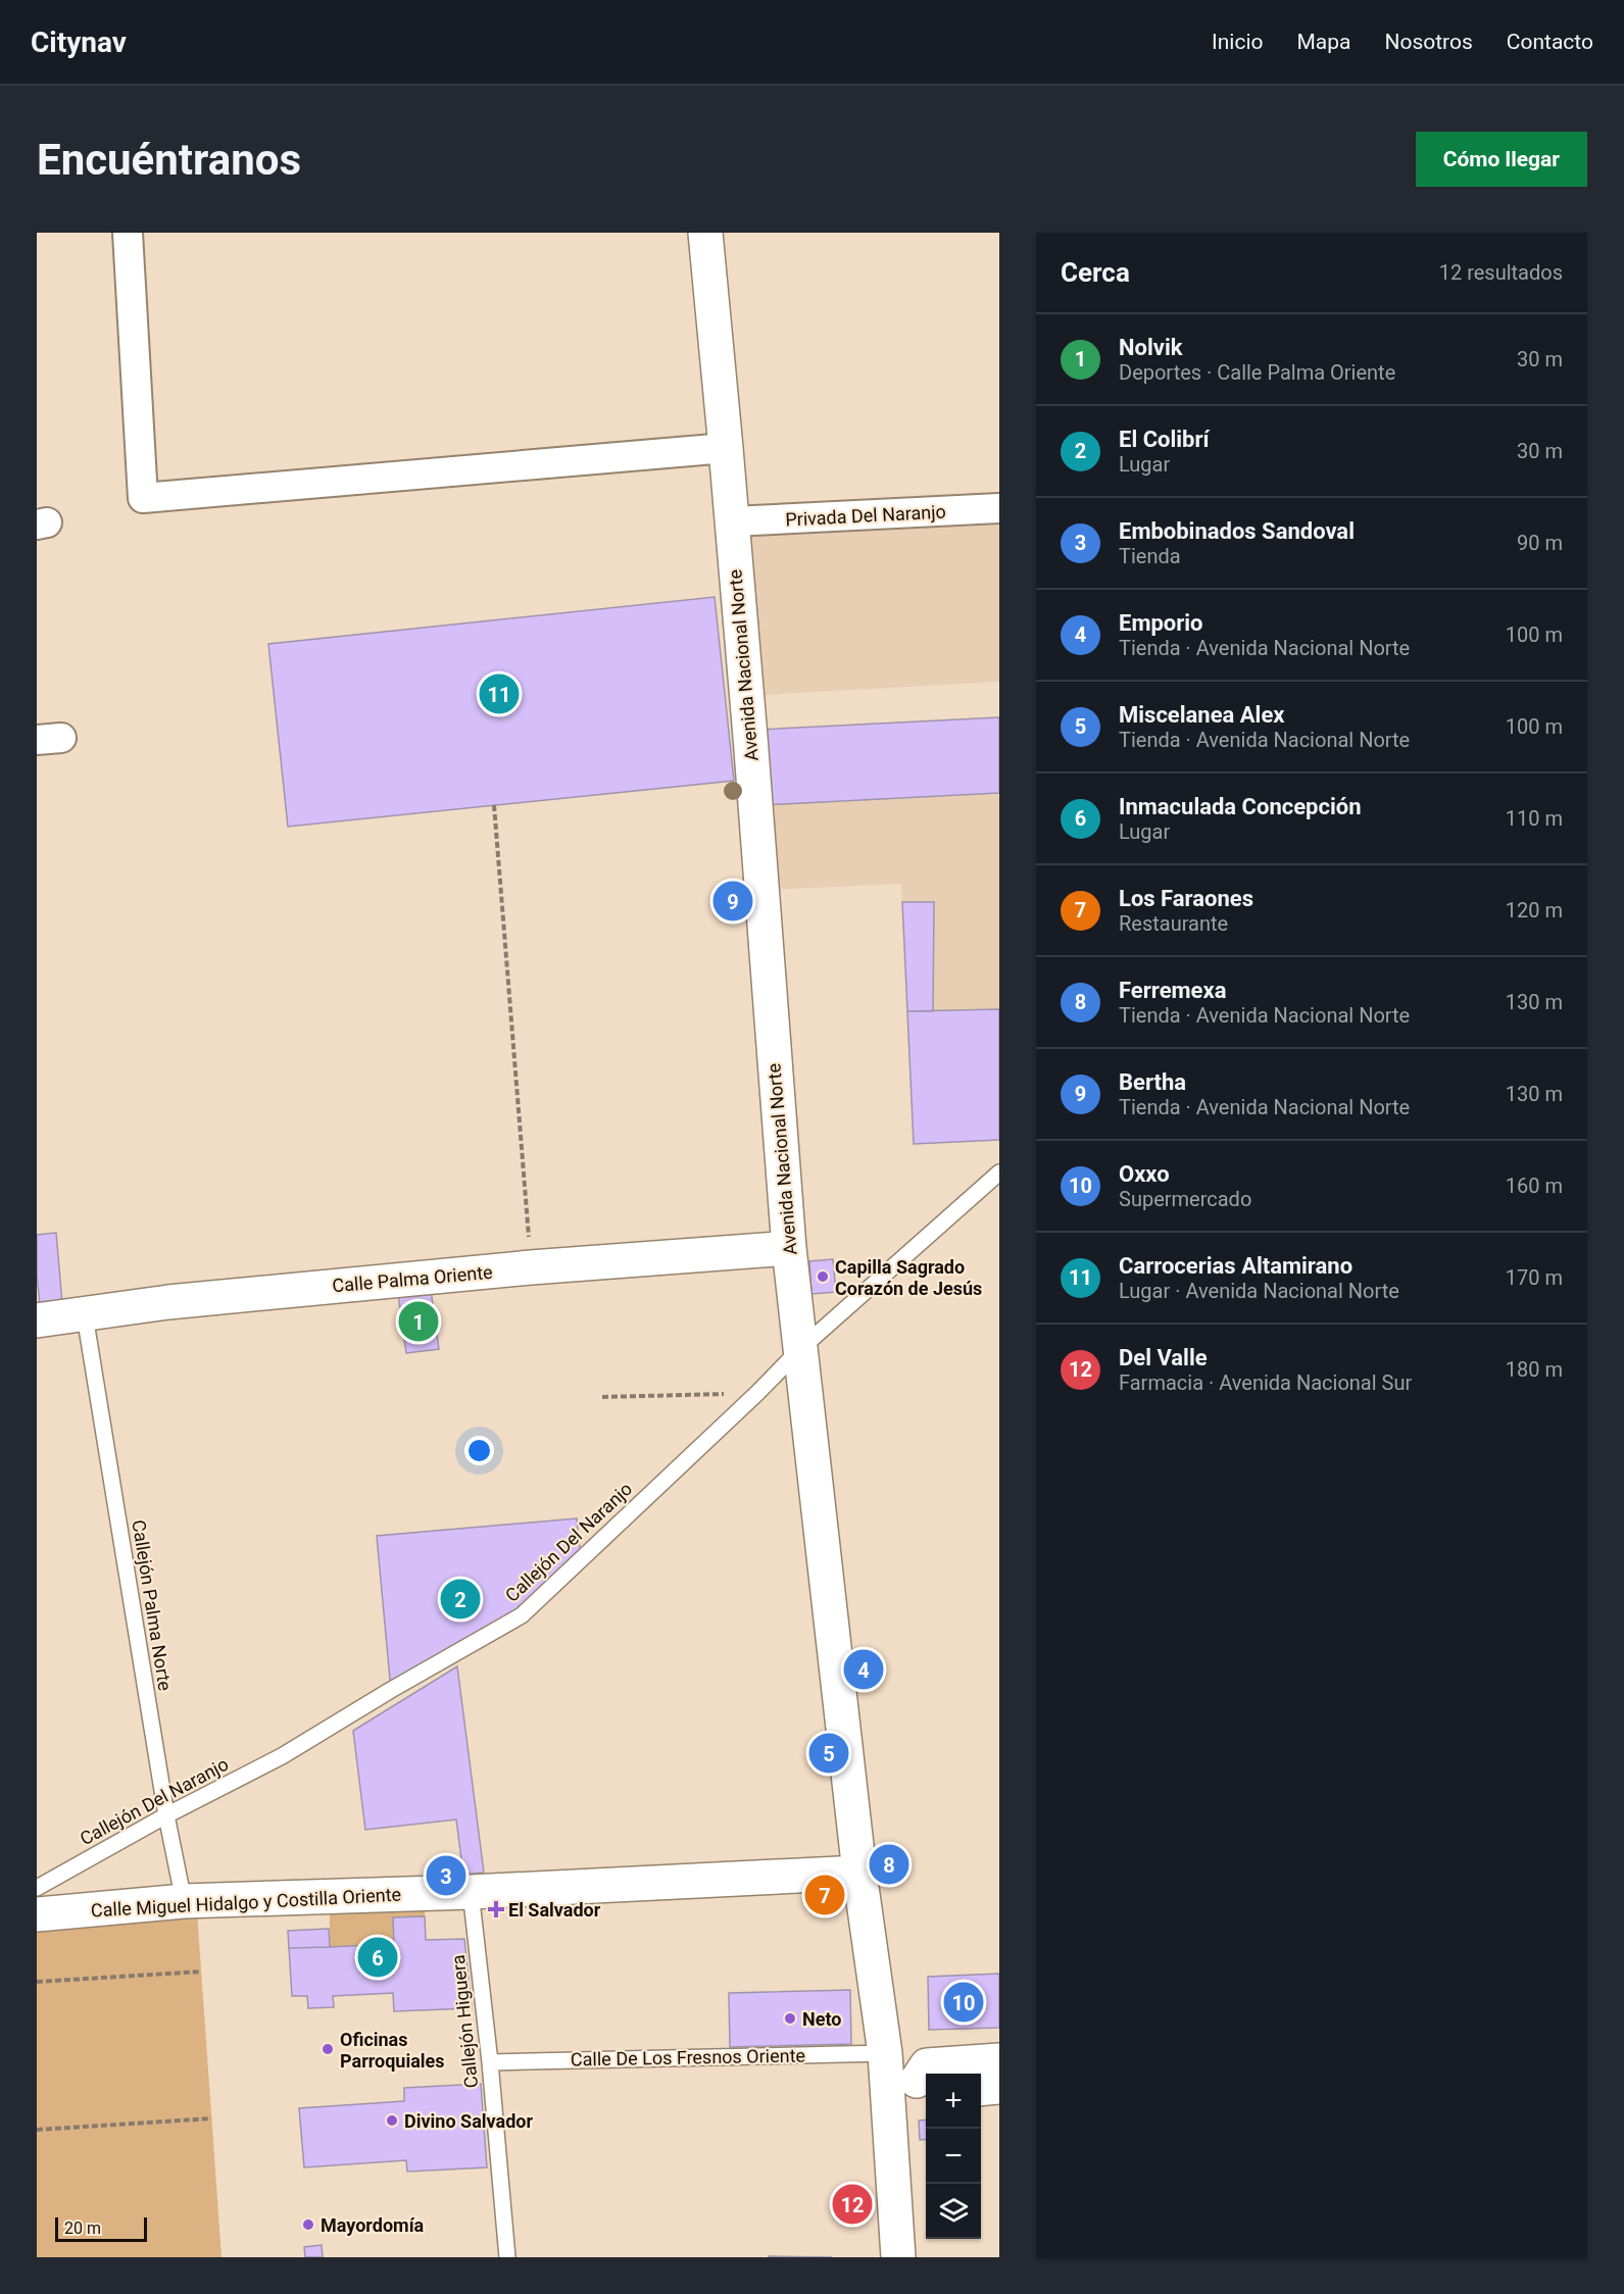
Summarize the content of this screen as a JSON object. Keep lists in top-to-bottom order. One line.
{"streets":{"main road":["Avenida Nacional Norte","Calle Palma Oriente","Calle Miguel Hidalgo y Costilla Oriente"],"street":["Privada Del Naranjo"],"lane":["Callejón Del Naranjo","Callejón Palma Norte","Callejón Higuera","Calle De Los Fresnos Oriente"]},"crossings":[["Privada Del Naranjo","Avenida Nacional Norte"],["Avenida Nacional Norte","Calle Palma Oriente"],["Avenida Nacional Norte","Callejón Del Naranjo"],["Avenida Nacional Norte","Calle Miguel Hidalgo y Costilla Oriente"],["Avenida Nacional Norte","Calle De Los Fresnos Oriente"],["Calle Palma Oriente","Callejón Palma Norte"],["Callejón Del Naranjo","Callejón Palma Norte"],["Callejón Palma Norte","Calle Miguel Hidalgo y Costilla Oriente"],["Calle Miguel Hidalgo y Costilla Oriente","Callejón Higuera"],["Callejón Higuera","Calle De Los Fresnos Oriente"]],"places":{"other":["Capilla Sagrado Corazón de Jesús","Neto","Oficinas Parroquiales","Divino Salvador","Mayordomía"],"health":["El Salvador"]},"scale_bar":"20 m","page":{"header":"Citynav","nav":["Inicio","Mapa","Nosotros","Contacto"],"buttons":"Cómo llegar","title":"Encuéntranos","heading":["Cerca","12 resultados"],"list":[{"mark":"1","name":"Nolvik","note":"Deportes · Calle Palma Oriente","value":"30 m"},{"mark":"2","name":"El Colibrí","note":"Lugar","value":"30 m"},{"mark":"3","name":"Embobinados Sandoval","note":"Tienda","value":"90 m"},{"mark":"4","name":"Emporio","note":"Tienda · Avenida Nacional Norte","value":"100 m"},{"mark":"5","name":"Miscelanea Alex","note":"Tienda · Avenida Nacional Norte","value":"100 m"},{"mark":"6","name":"Inmaculada Concepción","note":"Lugar","value":"110 m"},{"mark":"7","name":"Los Faraones","note":"Restaurante","value":"120 m"},{"mark":"8","name":"Ferremexa","note":"Tienda · Avenida Nacional Norte","value":"130 m"},{"mark":"9","name":"Bertha","note":"Tienda · Avenida Nacional Norte","value":"130 m"},{"mark":"10","name":"Oxxo","note":"Supermercado","value":"160 m"},{"mark":"11","name":"Carrocerias Altamirano","note":"Lugar · Avenida Nacional Norte","value":"170 m"},{"mark":"12","name":"Del Valle","note":"Farmacia · Avenida Nacional Sur","value":"180 m"}],"pins":["11","9","1","2","4","5","8","3","7","6","10","12"],"map_buttons":["+","−"],"scale":"20 m"}}
